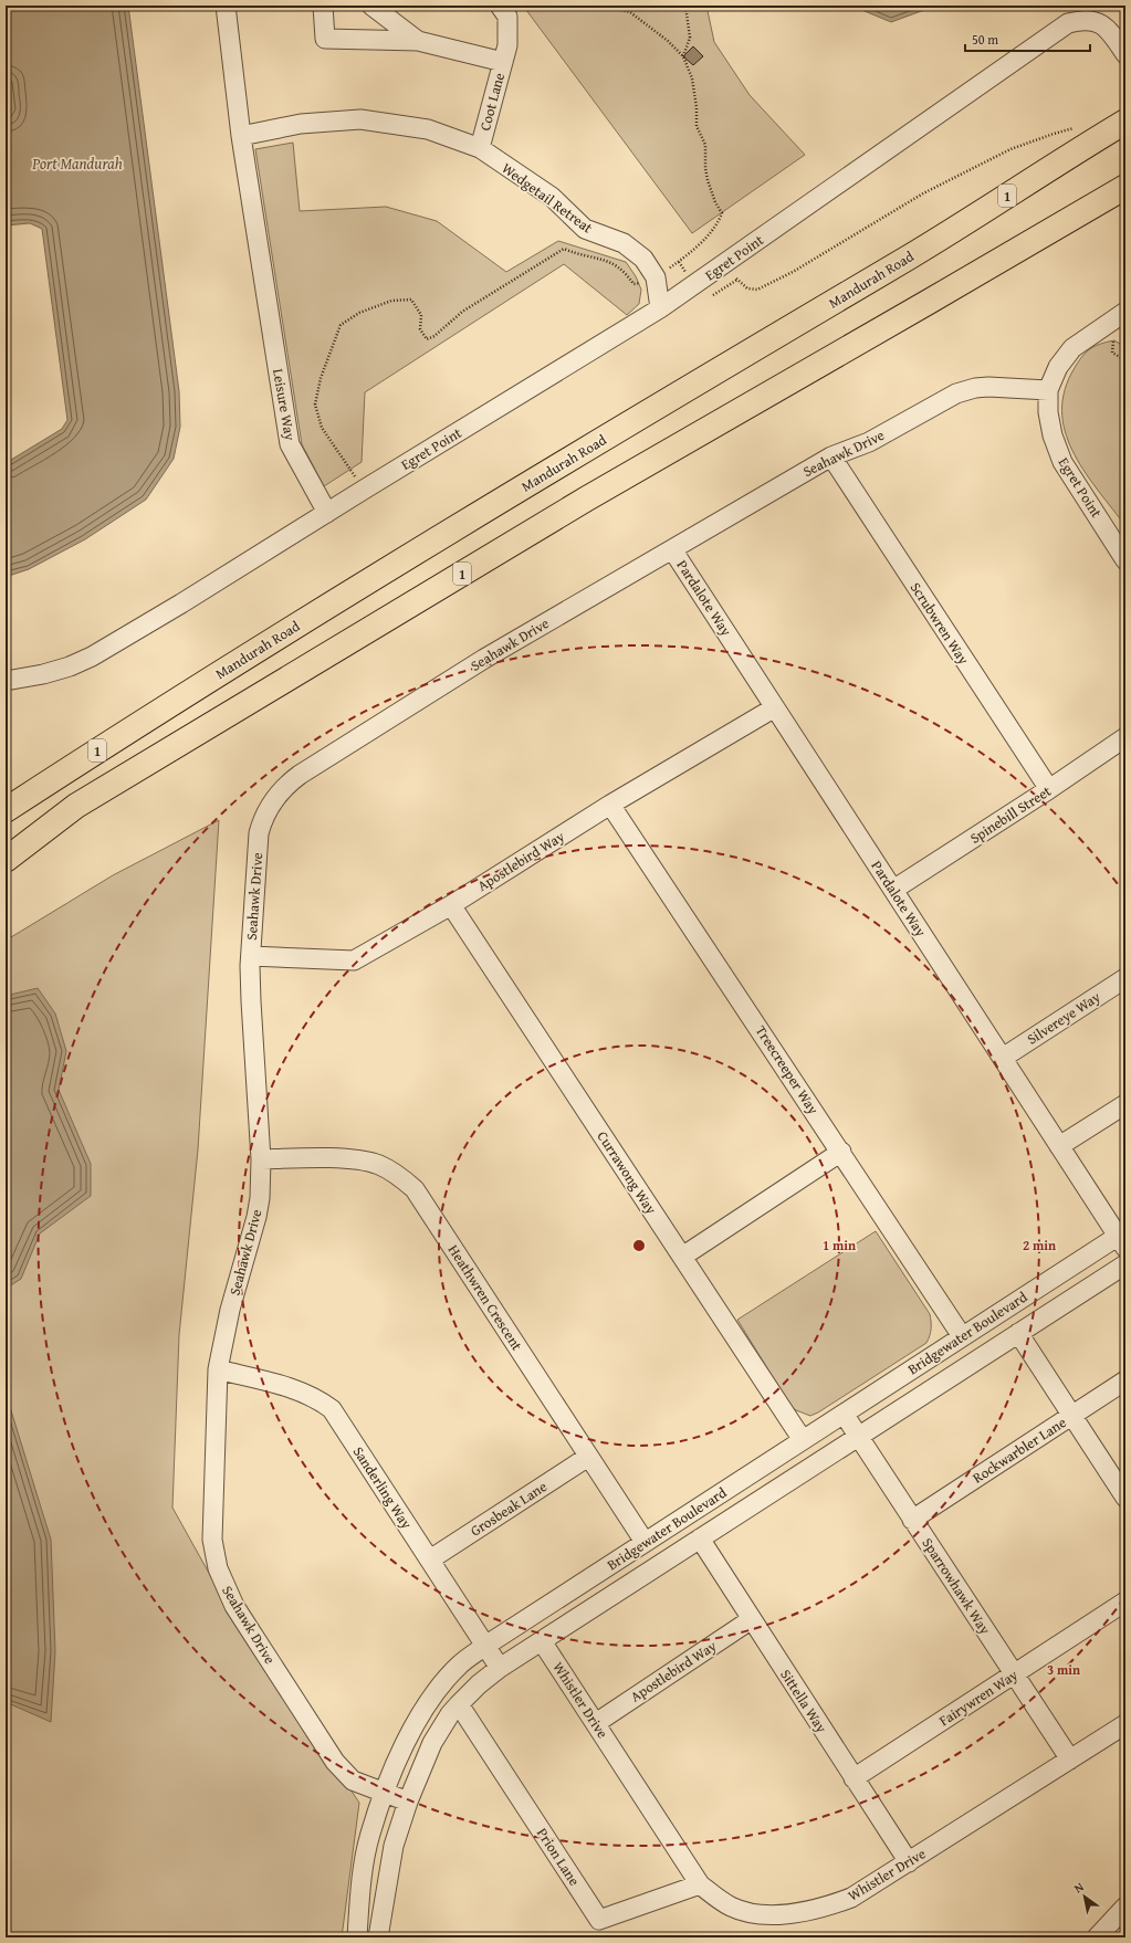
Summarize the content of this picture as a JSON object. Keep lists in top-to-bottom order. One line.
{"streets":{"highway":["1","Mandurah Road"],"street":["Coot Lane","Wedgetail Retreat","Egret Point","Leisure Way","Seahawk Drive","Pardalote Way","Scrubwren Way","Spinebill Street","Apostlebird Way","Silvereye Way","Treecreeper Way","Currawong Way","Heathwren Crescent","Bridgewater Boulevard","Rockwarbler Lane","Sanderling Way","Grosbeak Lane","Sparrowhawk Way","Fairywren Way","Whistler Drive","Sittella Way","Prion Lane"]},"crossings":[["Coot Lane","Wedgetail Retreat"],["Wedgetail Retreat","Egret Point"],["Wedgetail Retreat","Leisure Way"],["Egret Point","Leisure Way"],["Egret Point","Seahawk Drive"],["Seahawk Drive","Pardalote Way"],["Seahawk Drive","Scrubwren Way"],["Seahawk Drive","Apostlebird Way"],["Seahawk Drive","Heathwren Crescent"],["Seahawk Drive","Bridgewater Boulevard"],["Seahawk Drive","Sanderling Way"],["Pardalote Way","Spinebill Street"],["Pardalote Way","Apostlebird Way"],["Pardalote Way","Silvereye Way"],["Pardalote Way","Bridgewater Boulevard"],["Scrubwren Way","Spinebill Street"],["Apostlebird Way","Treecreeper Way"],["Apostlebird Way","Currawong Way"],["Apostlebird Way","Whistler Drive"],["Apostlebird Way","Sittella Way"],["Treecreeper Way","Bridgewater Boulevard"],["Currawong Way","Bridgewater Boulevard"],["Heathwren Crescent","Bridgewater Boulevard"],["Heathwren Crescent","Grosbeak Lane"],["Bridgewater Boulevard","Sanderling Way"],["Bridgewater Boulevard","Sparrowhawk Way"],["Bridgewater Boulevard","Whistler Drive"],["Bridgewater Boulevard","Sittella Way"],["Bridgewater Boulevard","Prion Lane"],["Rockwarbler Lane","Sparrowhawk Way"],["Sanderling Way","Grosbeak Lane"],["Sparrowhawk Way","Fairywren Way"],["Sparrowhawk Way","Whistler Drive"],["Fairywren Way","Sittella Way"],["Whistler Drive","Sittella Way"],["Whistler Drive","Prion Lane"]],"water":["Port Mandurah"],"scale_bar":"50 m","north":"top left","rings":["1 min","2 min","3 min"]}
